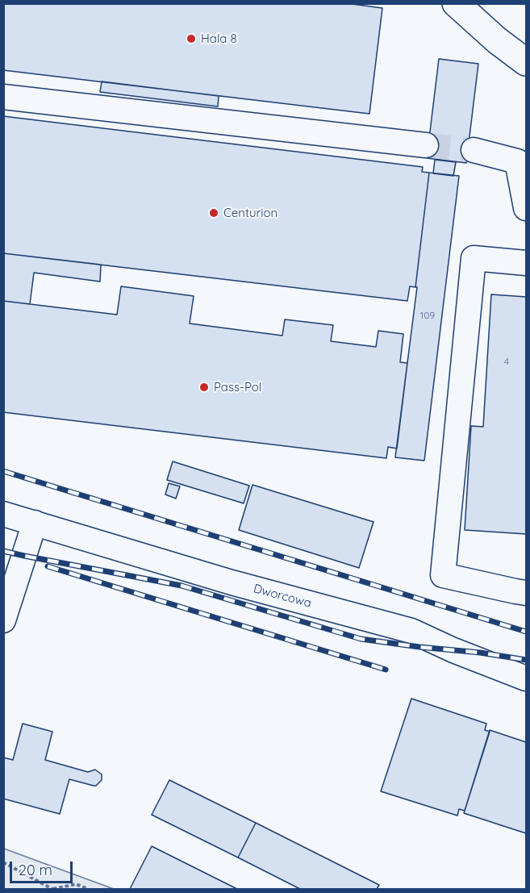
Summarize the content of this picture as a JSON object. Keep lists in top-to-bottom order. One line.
{"streets":{"street":["Dworcowa"]},"places":["Hala 8","Centurion","Pass-Pol"],"house_numbers":["109","4"],"scale_bar":"20 m"}
